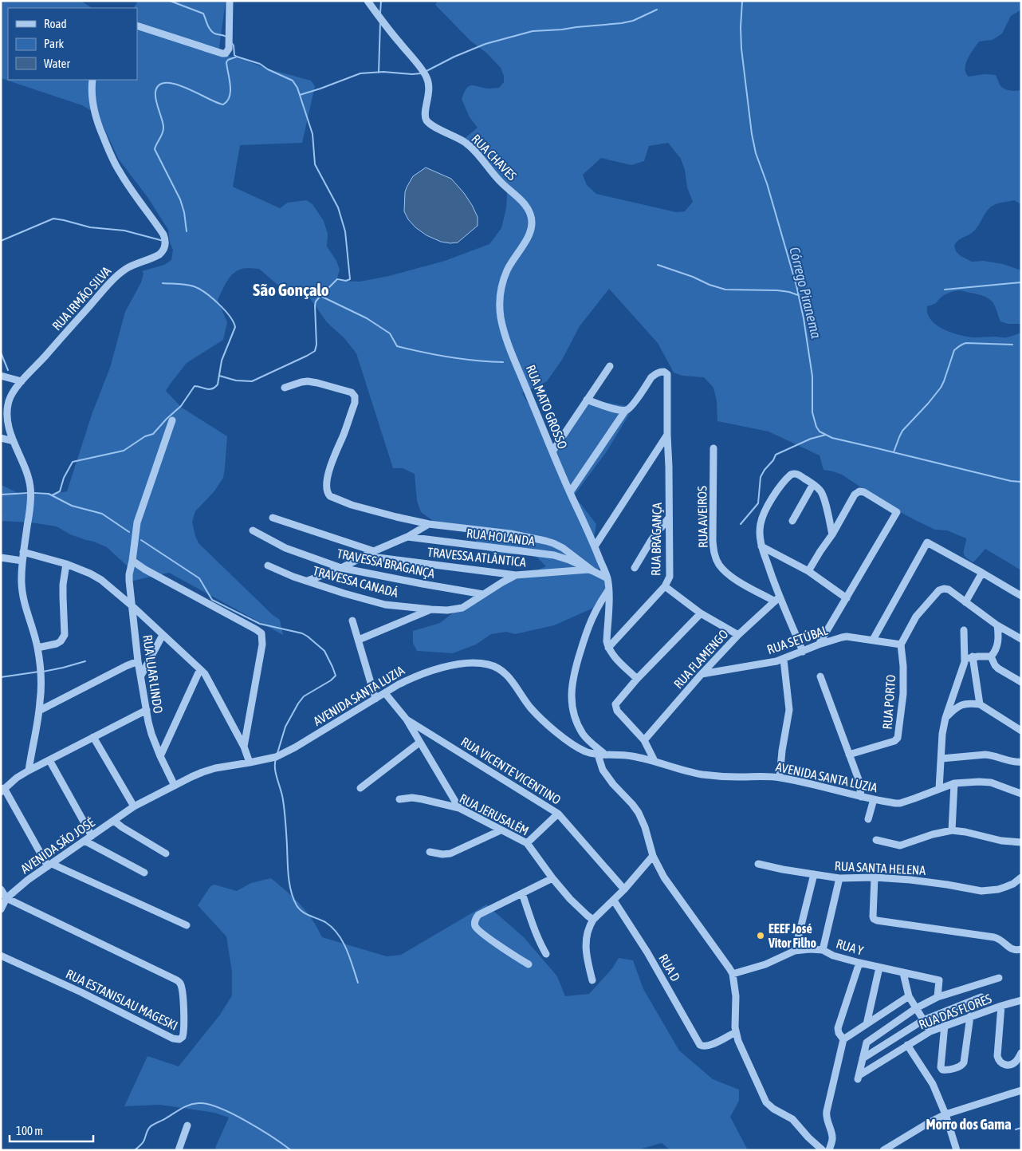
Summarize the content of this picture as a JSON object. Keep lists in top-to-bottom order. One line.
{"streets":{"street":["RUA CHAVES","RUA IRMÃO SILVA","RUA MATO GROSSO","RUA AVEIROS","RUA HOLANDA","RUA BRAGANÇA","TRAVESSA ATLÂNTICA","TRAVESSA BRAGANÇA","TRAVESSA CANADÁ","RUA SETÚBAL","RUA FLAMENGO","RUA LUAR LINDO","AVENIDA SANTA LUZIA","RUA PORTO","RUA VICENTE VICENTINO","RUA JERUSALÉM","AVENIDA SÃO JOSÉ","RUA SANTA HELENA","RUA Y","RUA D","RUA ESTANISLAU MAGESKI","RUA DAS FLORES"]},"crossings":[["RUA CHAVES","RUA MATO GROSSO"],["RUA AVEIROS","RUA FLAMENGO"],["RUA HOLANDA","TRAVESSA ATLÂNTICA"],["RUA BRAGANÇA","RUA FLAMENGO"],["TRAVESSA BRAGANÇA","TRAVESSA CANADÁ"],["RUA SETÚBAL","RUA FLAMENGO"],["RUA SETÚBAL","RUA PORTO"],["RUA LUAR LINDO","AVENIDA SANTA LUZIA"],["AVENIDA SANTA LUZIA","AVENIDA SÃO JOSÉ"],["AVENIDA SÃO JOSÉ","RUA ESTANISLAU MAGESKI"]],"districts":["São Gonçalo","Morro dos Gama"],"water":["Córrego Piranema"],"places":["EEEF José Vitor Filho"],"legend":["Road","Park","Water"],"scale_bar":"100 m"}
